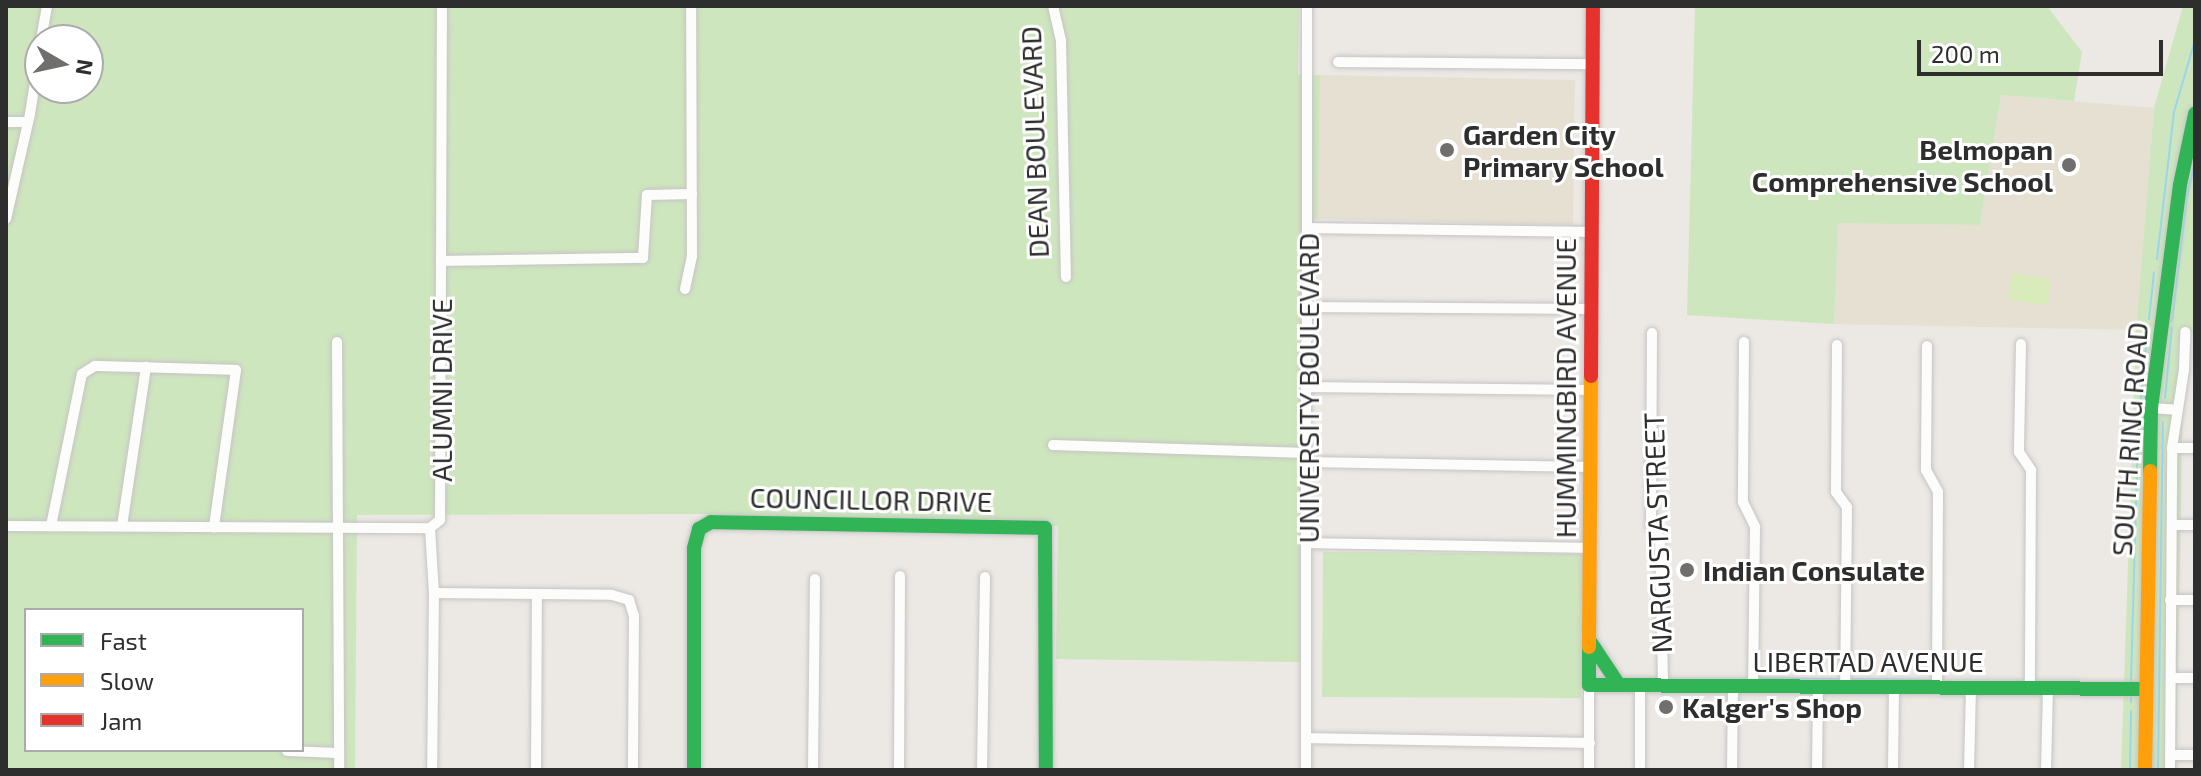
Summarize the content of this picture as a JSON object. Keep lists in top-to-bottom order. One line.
{"streets":{"street":["DEAN BOULEVARD","UNIVERSITY BOULEVARD","HUMMINGBIRD AVENUE","ALUMNI DRIVE","SOUTH RING ROAD","COUNCILLOR DRIVE","NARGUSTA STREET","LIBERTAD AVENUE"]},"crossings":[["HUMMINGBIRD AVENUE","LIBERTAD AVENUE"],["SOUTH RING ROAD","LIBERTAD AVENUE"],["NARGUSTA STREET","LIBERTAD AVENUE"]],"places":["Garden City Primary School","Belmopan Comprehensive School","Indian Consulate","Kalger's Shop"],"legend":["Fast","Slow","Jam"],"scale_bar":"200 m","north":"right"}
